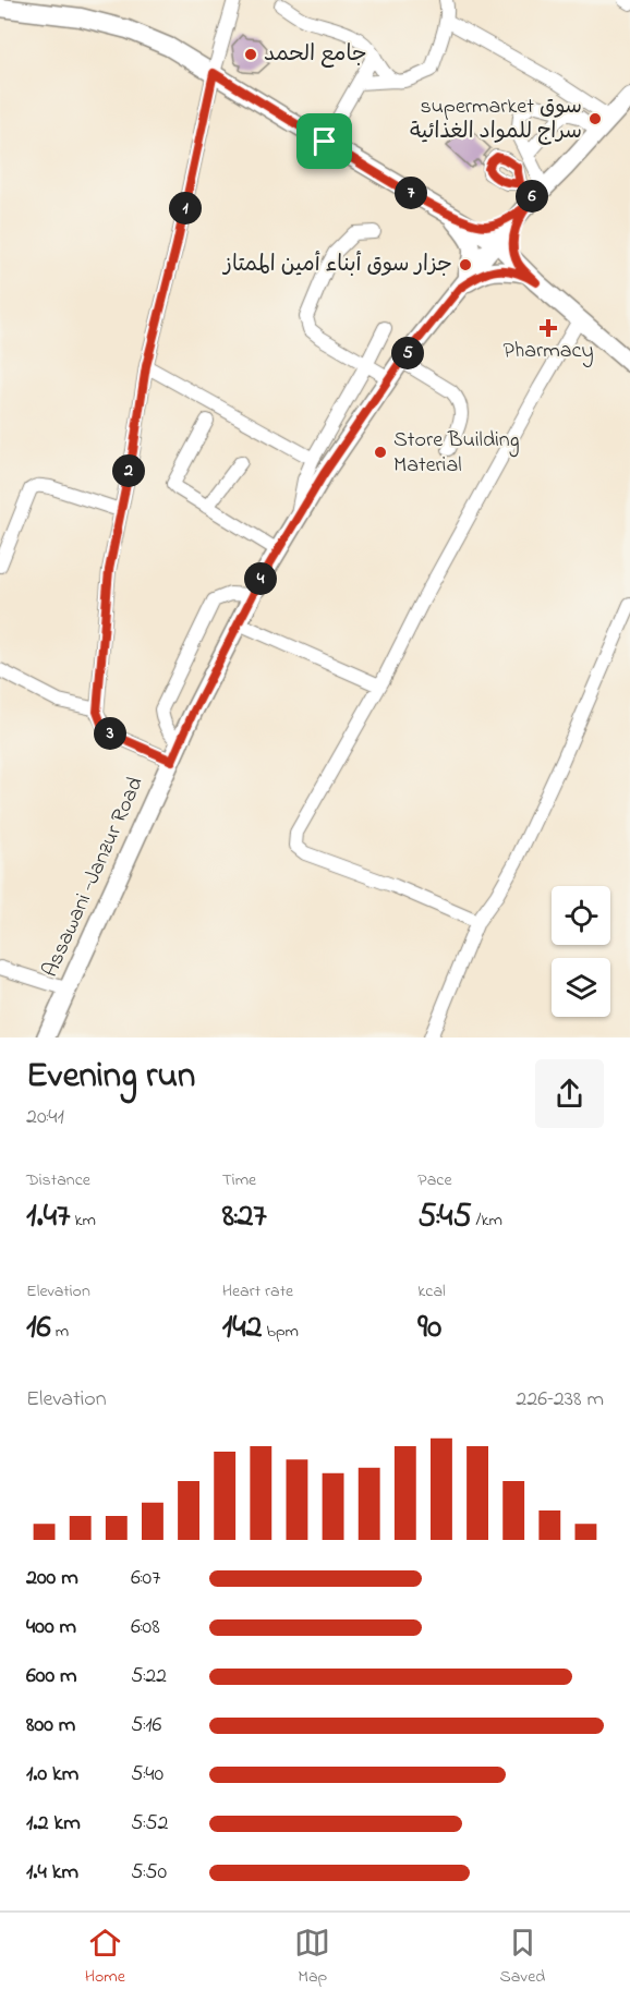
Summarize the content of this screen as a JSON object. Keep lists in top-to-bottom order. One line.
{"streets":{"main road":["Assawani -Janzur Road"]},"places":{"other":["جامع الحمد","supermarket سوق سراج للمواد الغذائية","جزار سوق أبناء أمين الممتاز","Store Building Material"],"health":["Pharmacy"]},"page":{"pins":["7","6","1","5","2","4","3"],"heading":["Evening run","20:41"],"stats":[["Distance","1.47 km"],["Time","8:27"],["Pace","5:45 /km"],["Elevation","16 m"],["Heart rate","142 bpm"],["kcal","90"]],"chart":["Elevation","226–238 m"],"list":[{"name":"200 m","note":"6:07"},{"name":"400 m","note":"6:08"},{"name":"600 m","note":"5:22"},{"name":"800 m","note":"5:16"},{"name":"1.0 km","note":"5:40"},{"name":"1.2 km","note":"5:52"},{"name":"1.4 km","note":"5:50"}],"tabs":["Home","Map","Saved"]}}
